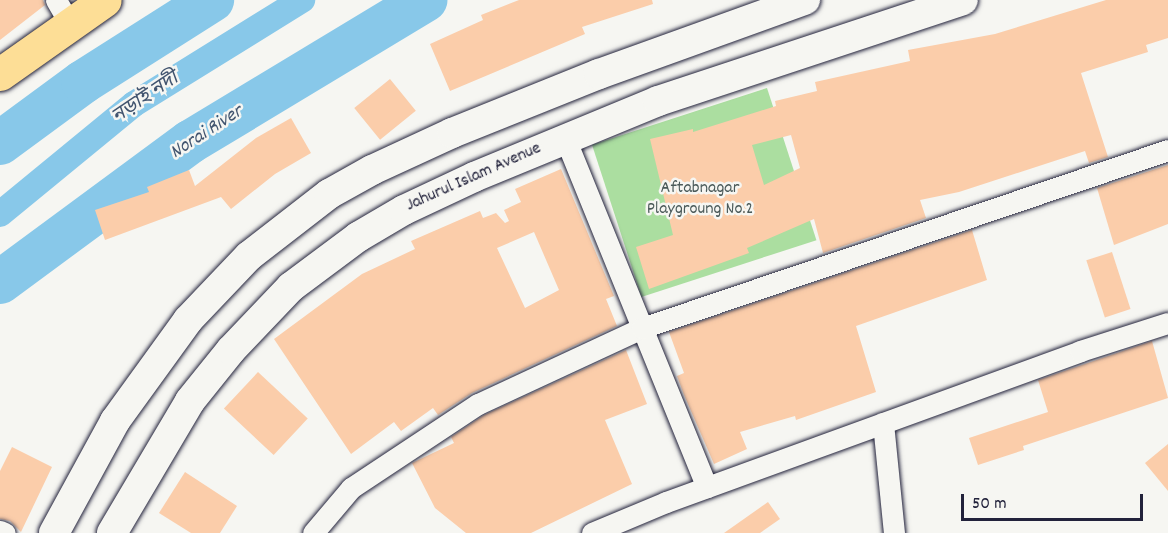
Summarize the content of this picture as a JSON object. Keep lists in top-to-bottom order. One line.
{"streets":{"street":["Jahurul Islam Avenue"]},"water":["নড়াই নদী","Norai River"],"parks":["Aftabnagar Playgroung No.2"],"scale_bar":"50 m"}
